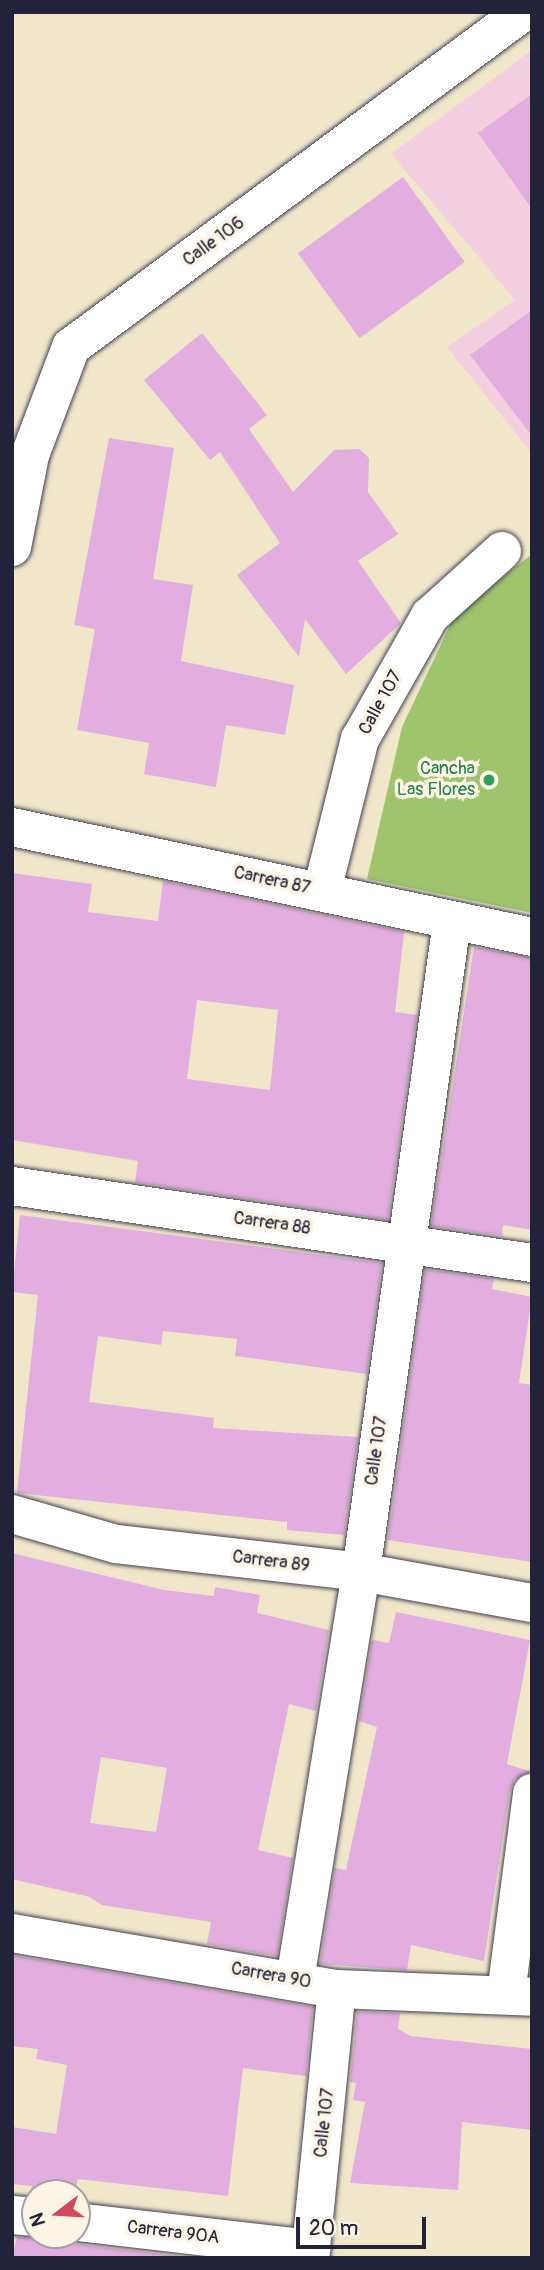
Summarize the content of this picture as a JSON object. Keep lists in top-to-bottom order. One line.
{"streets":{"street":["Calle 106","Calle 107","Carrera 87","Carrera 88","Carrera 89","Carrera 90","Carrera 90A"]},"crossings":[["Calle 107","Carrera 87"],["Calle 107","Carrera 88"],["Calle 107","Carrera 89"],["Calle 107","Carrera 90"],["Calle 107","Carrera 90A"]],"places":["Cancha Las Flores"],"scale_bar":"20 m","north":"left"}
